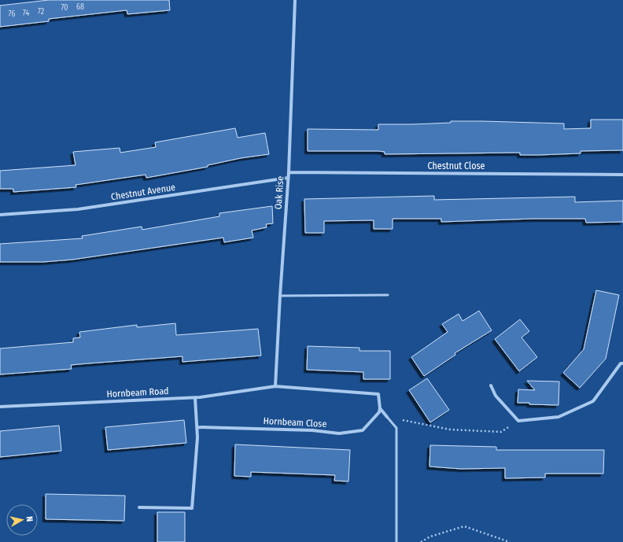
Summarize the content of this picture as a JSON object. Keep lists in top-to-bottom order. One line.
{"streets":{"street":["Chestnut Close","Chestnut Avenue","Oak Rise","Hornbeam Road","Hornbeam Close"]},"crossings":[["Chestnut Close","Oak Rise"],["Chestnut Avenue","Oak Rise"],["Oak Rise","Hornbeam Road"]],"house_numbers":["68","70","72","74","76"],"north":"right"}
